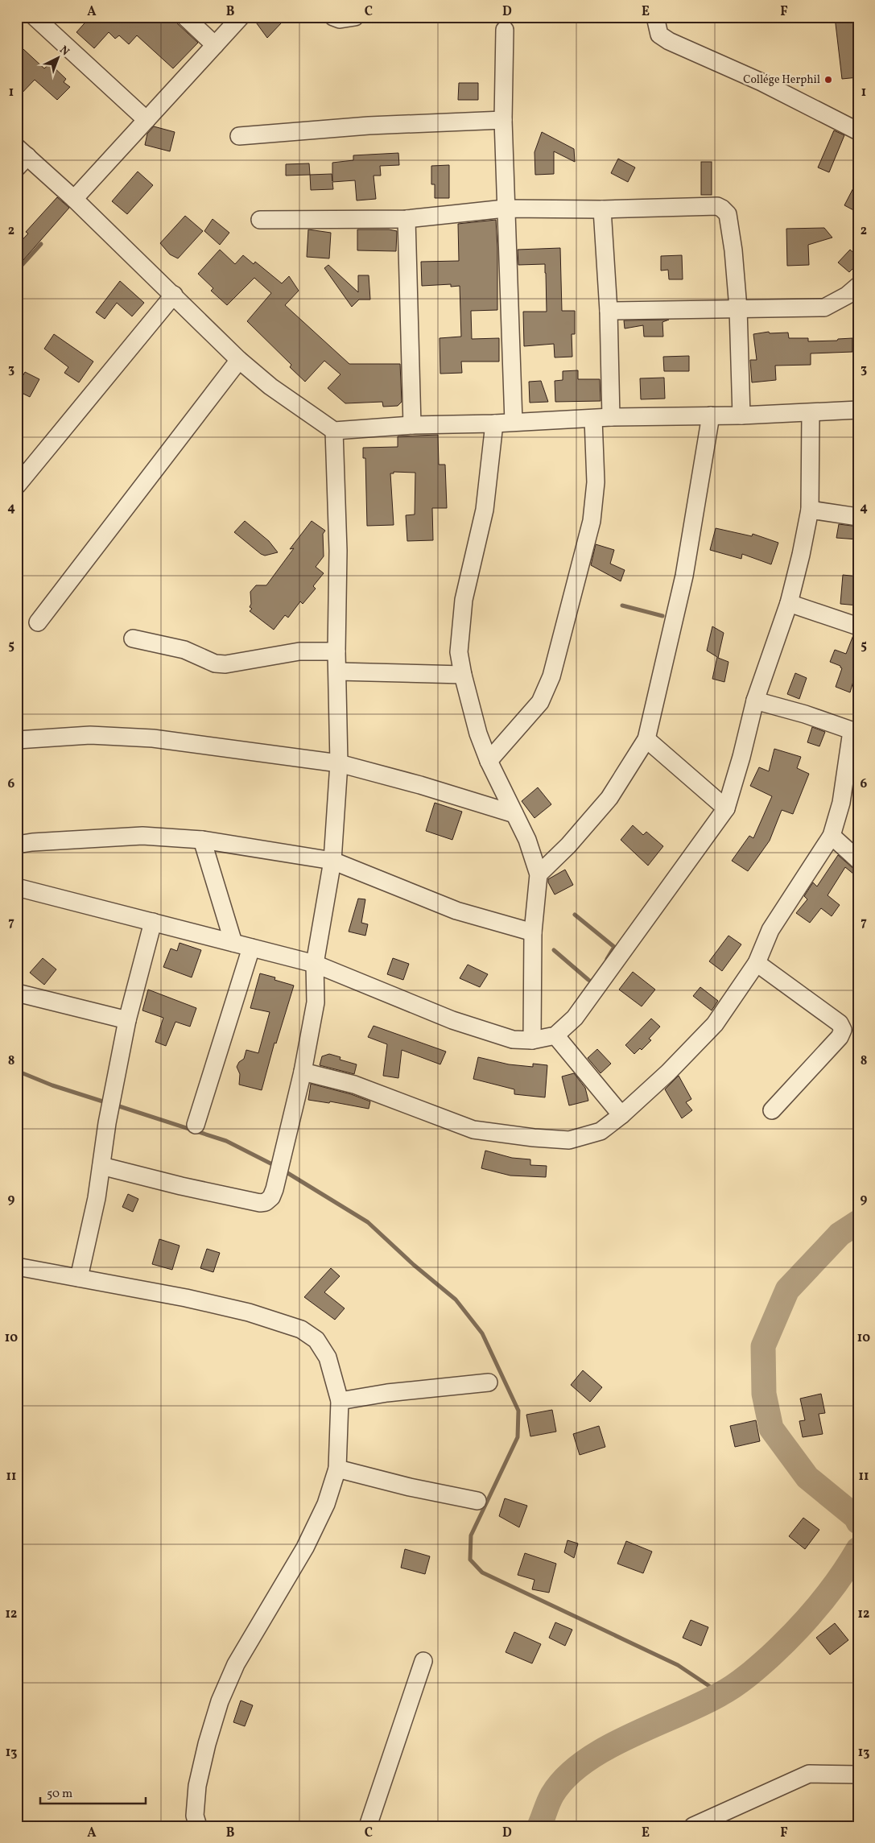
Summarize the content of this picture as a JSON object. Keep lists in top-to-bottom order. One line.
{"places":["Collége Herphil"],"scale_bar":"50 m","north":"top right","grid":{"columns":["A","B","C","D","E","F"],"rows":["1","2","3","4","5","6","7","8","9","10","11","12","13"]}}
